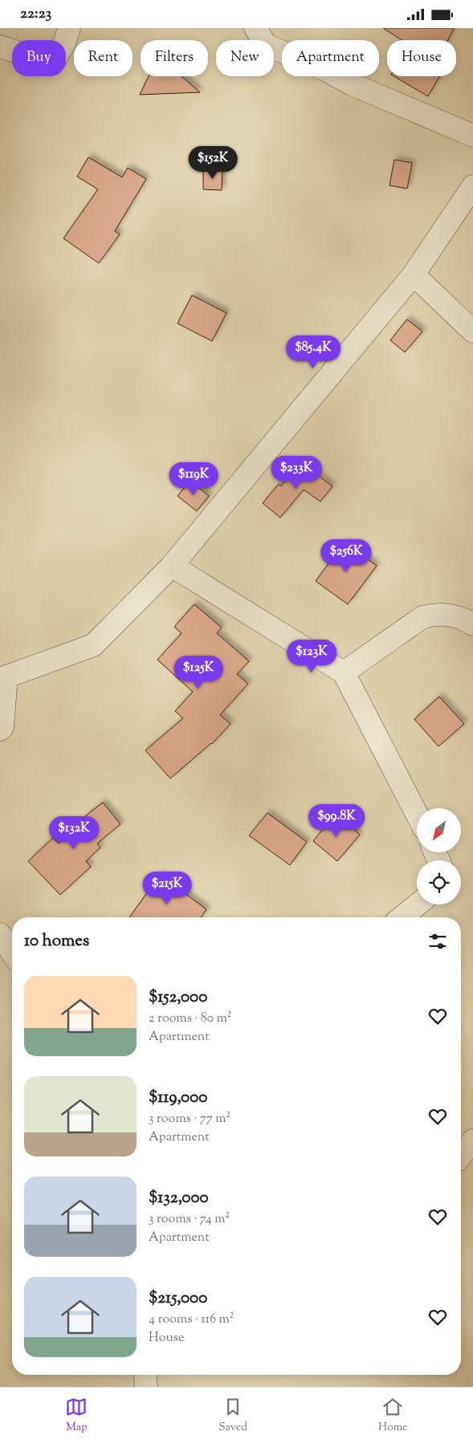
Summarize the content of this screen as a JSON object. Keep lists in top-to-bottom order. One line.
{"north":"bottom left","page":{"status":"22:23","chip":["Buy","Rent","Filters","New","Apartment","House"],"price":["$152K","$85.4K","$233K","$119K","$256K","$123K","$125K","$99.8K","$132K","$215K"],"heading":"10 homes","list":[{"name":"$152,000","note":"2 rooms · 80 m² · Apartment"},{"name":"$119,000","note":"3 rooms · 77 m² · Apartment"},{"name":"$132,000","note":"3 rooms · 74 m² · Apartment"},{"name":"$215,000","note":"4 rooms · 116 m² · House"}],"tabs":["Map","Saved","Home"]}}
